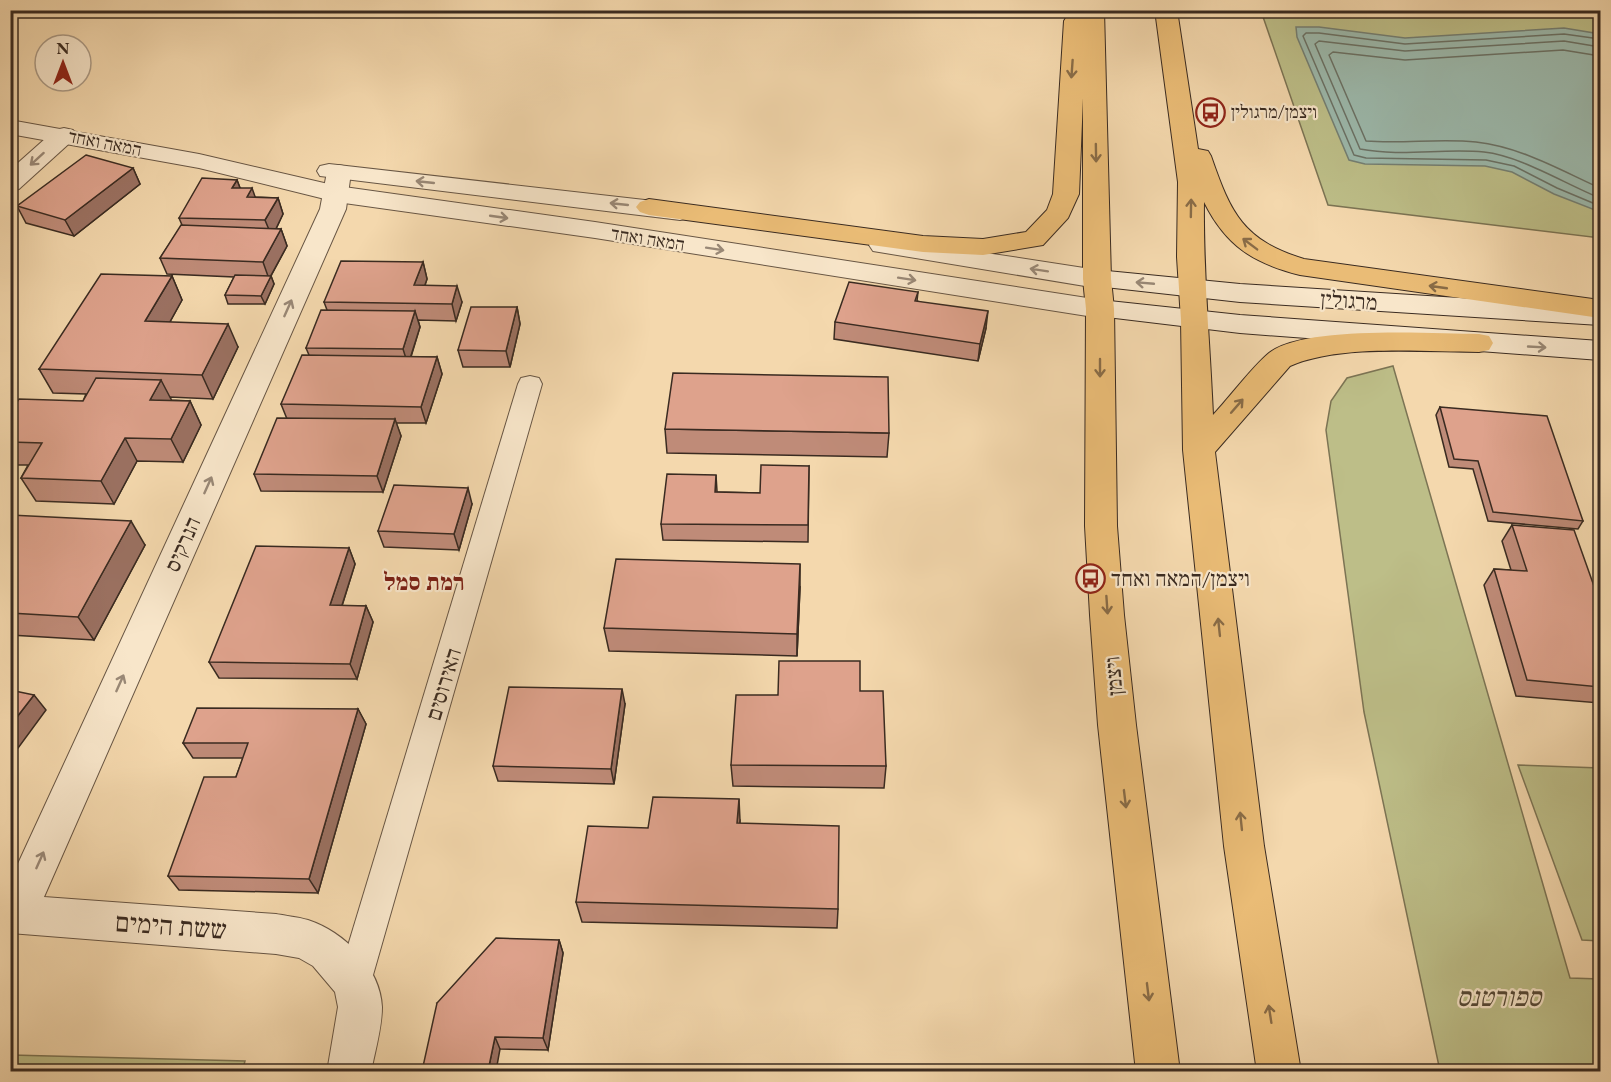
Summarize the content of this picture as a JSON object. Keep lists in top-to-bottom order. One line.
{"streets":{"main road":["ויצמן"],"street":["המאה ואחד","מרגולין","הנרקיס","האירוסים","ששת הימים"]},"crossings":[["המאה ואחד","מרגולין"],["המאה ואחד","הנרקיס"],["המאה ואחד","ויצמן"],["מרגולין","ויצמן"],["הנרקיס","ששת הימים"],["האירוסים","ששת הימים"]],"one_way":["הנרקיס"],"districts":["רמת סמל"],"parks":["ספורטנס"],"places":{"bus stop":["ויצמן/מרגולין","ויצמן/המאה ואחד"]},"north":"top"}
